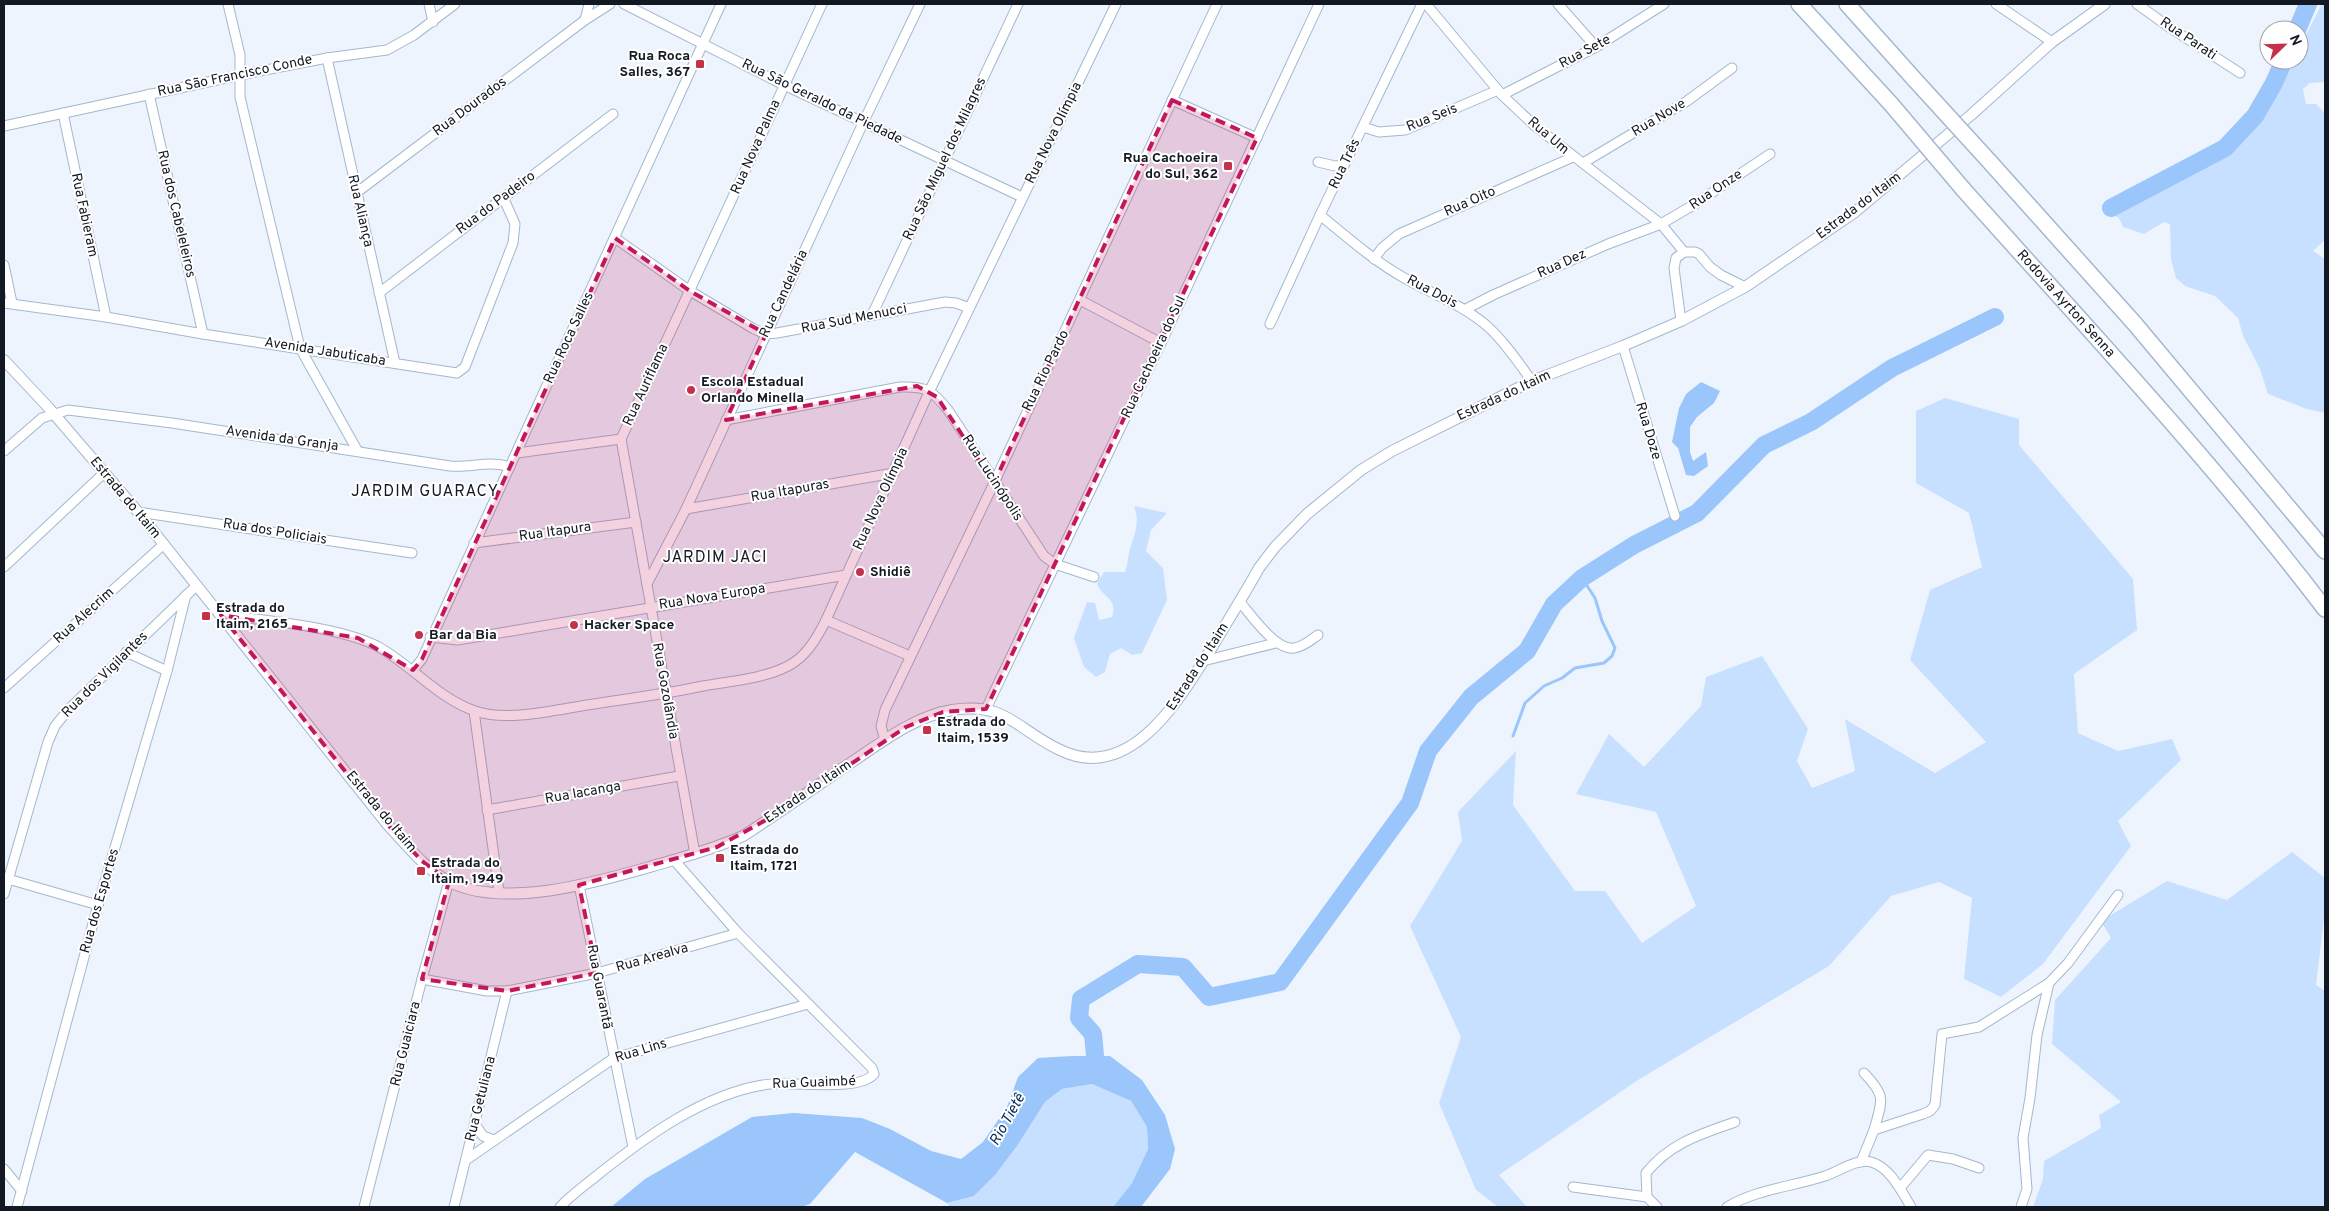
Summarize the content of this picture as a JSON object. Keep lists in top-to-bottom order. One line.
{"streets":{"highway":["Rodovia Ayrton Senna"],"street":["Rua Parati","Rua Sete","Rua São Francisco Conde","Rua São Geraldo da Piedade","Rua Dourados","Rua Seis","Rua Nove","Rua Nova Olímpia","Rua Um","Rua Nova Palma","Rua São Miguel dos Milagres","Rua Três","Rua Onze","Rua Oito","Rua do Padeiro","Estrada do Itaim","Rua Aliança","Rua dos Cabeleleiros","Rua Fabieram","Rua Dez","Rua Dois","Rua Candelária","Rua Sud Menucci","Rua Roca Salles","Avenida Jabuticaba","Rua Cachoeira do Sul","Rua Rio Pardo","Rua Auriflama","Rua Doze","Avenida da Granja","Rua Lucinópolis","Rua Itapuras","Rua dos Policiais","Rua Itapura","Rua Nova Europa","Rua Alecrim","Rua dos Vigilantes","Rua Gozolândia","Rua Iacanga","Rua dos Esportes","Rua Arealva","Rua Guarantã","Rua Guaiciara","Rua Lins","Rua Guaimbé","Rua Getuliana"]},"crossings":[["Rua Sete","Rua Seis"],["Rua Sete","Rua Um"],["Rua São Francisco Conde","Rua Aliança"],["Rua São Francisco Conde","Rua dos Cabeleleiros"],["Rua São Francisco Conde","Rua Fabieram"],["Rua São Geraldo da Piedade","Rua Nova Olímpia"],["Rua São Geraldo da Piedade","Rua Nova Palma"],["Rua São Geraldo da Piedade","Rua São Miguel dos Milagres"],["Rua São Geraldo da Piedade","Rua Candelária"],["Rua São Geraldo da Piedade","Rua Roca Salles"],["Rua Dourados","Rua Aliança"],["Rua Seis","Rua Um"],["Rua Seis","Rua Três"],["Rua Nove","Rua Um"],["Rua Nova Olímpia","Estrada do Itaim"],["Rua Nova Olímpia","Rua Sud Menucci"],["Rua Nova Olímpia","Rua Roca Salles"],["Rua Nova Olímpia","Rua Lucinópolis"],["Rua Nova Olímpia","Rua Itapuras"],["Rua Nova Olímpia","Rua Nova Europa"],["Rua Nova Olímpia","Rua Gozolândia"],["Rua Um","Rua Onze"],["Rua Um","Rua Oito"],["Rua Um","Estrada do Itaim"],["Rua Um","Rua Dez"],["Rua Nova Palma","Rua Auriflama"],["Rua São Miguel dos Milagres","Rua Sud Menucci"],["Rua Três","Rua Dois"],["Rua Onze","Rua Dez"],["Rua Oito","Rua Dois"],["Rua do Padeiro","Rua Aliança"],["Rua do Padeiro","Avenida Jabuticaba"],["Estrada do Itaim","Rua Dois"],["Estrada do Itaim","Rua Cachoeira do Sul"],["Estrada do Itaim","Rua Rio Pardo"],["Estrada do Itaim","Rua Doze"],["Estrada do Itaim","Avenida da Granja"],["Estrada do Itaim","Rua dos Policiais"],["Estrada do Itaim","Rua Alecrim"],["Estrada do Itaim","Rua dos Vigilantes"],["Estrada do Itaim","Rua Gozolândia"],["Estrada do Itaim","Rua Guarantã"],["Estrada do Itaim","Rua Guaiciara"],["Estrada do Itaim","Rua Guaimbé"],["Rua Aliança","Avenida Jabuticaba"],["Rua dos Cabeleleiros","Avenida Jabuticaba"],["Rua Fabieram","Avenida Jabuticaba"],["Rua Dez","Rua Dois"],["Rua Candelária","Rua Sud Menucci"],["Rua Candelária","Rua Itapuras"],["Rua Candelária","Rua Gozolândia"],["Rua Roca Salles","Rua Auriflama"],["Rua Roca Salles","Avenida da Granja"],["Rua Roca Salles","Rua Itapura"],["Rua Roca Salles","Rua Nova Europa"],["Rua Cachoeira do Sul","Rua Lucinópolis"],["Rua Rio Pardo","Rua Lucinópolis"],["Rua Auriflama","Rua Gozolândia"],["Rua Itapura","Rua Gozolândia"],["Rua Nova Europa","Rua Gozolândia"],["Rua dos Vigilantes","Rua dos Esportes"],["Rua Gozolândia","Rua Iacanga"],["Rua Arealva","Rua Guarantã"],["Rua Arealva","Rua Guaiciara"],["Rua Arealva","Rua Guaimbé"],["Rua Arealva","Rua Getuliana"],["Rua Guarantã","Rua Lins"],["Rua Guarantã","Rua Guaimbé"],["Rua Lins","Rua Guaimbé"],["Rua Lins","Rua Getuliana"]],"districts":["JARDIM GUARACY","JARDIM JACI"],"water":["Rio Tietê"],"places":{"transit":["Rua Roca Salles, 367","Rua Cachoeira do Sul, 362","Estrada do Itaim, 2165","Estrada do Itaim, 1539","Estrada do Itaim, 1721","Estrada do Itaim, 1949"],"other":["Escola Estadual Orlando Minella","Shidiê","Hacker Space","Bar da Bia"]},"north":"top right"}
